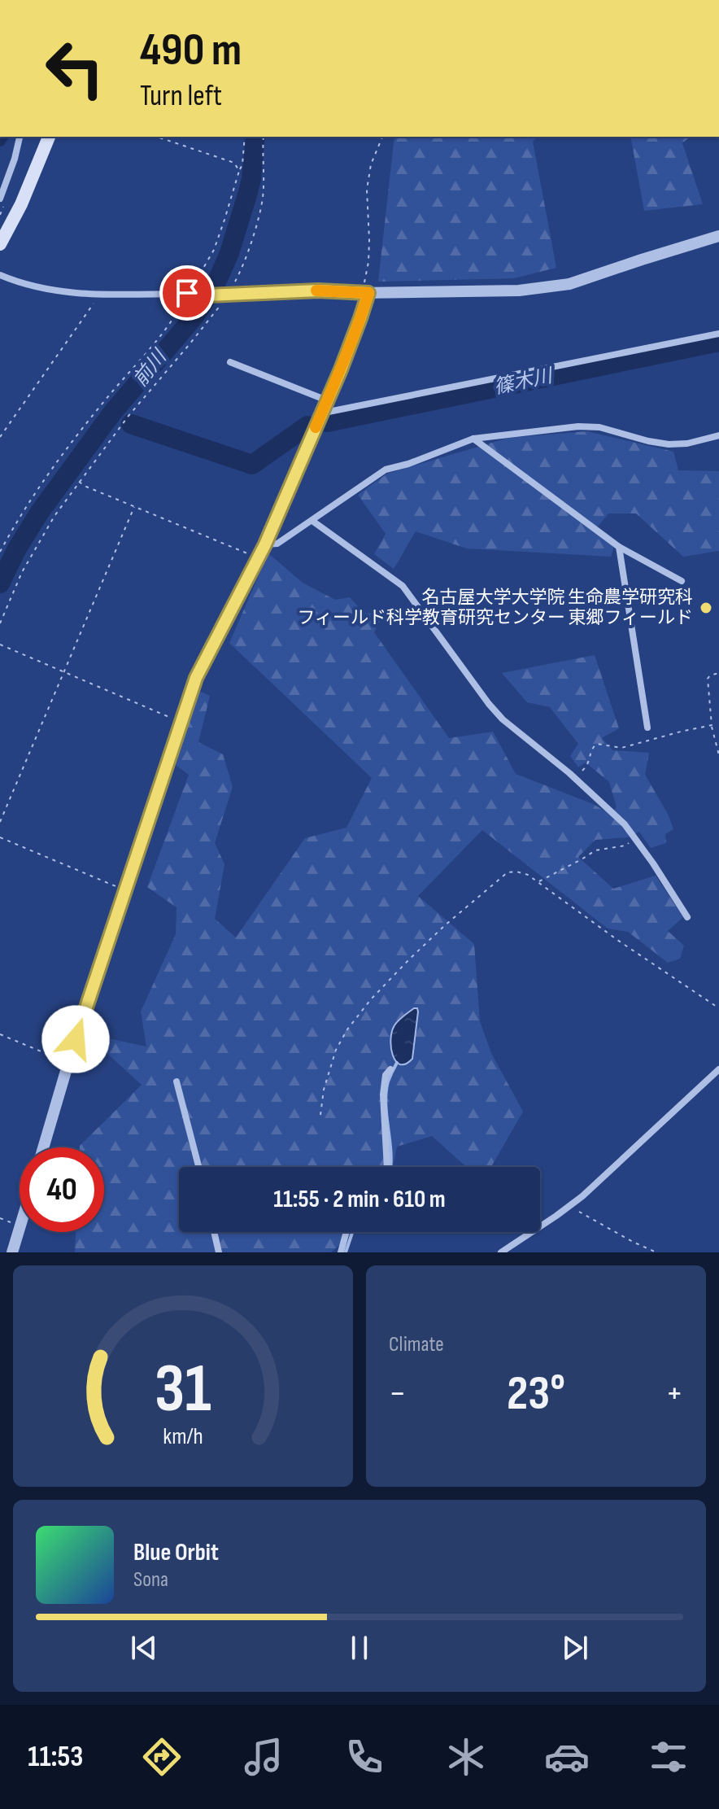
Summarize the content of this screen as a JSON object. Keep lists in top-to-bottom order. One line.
{"water":["前川","篠木川"],"places":["名古屋大学大学院 生命農学研究科 フィールド科学教育研究センター 東郷フィールド"],"page":{"turn":["490 m","Turn left"],"limit":"40","trip":"11:55 · 2 min · 610 m","tile":"Climate","heat":["−","23°","+"],"song":["Blue Orbit","Sona"],"tabs":"11:53","gauge":["31","km/h"]}}
